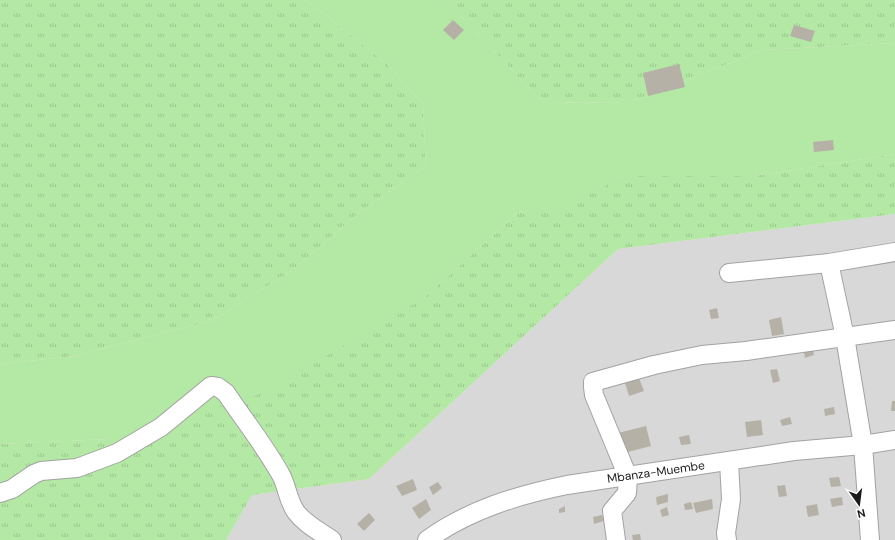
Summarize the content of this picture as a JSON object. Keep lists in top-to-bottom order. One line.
{"streets":{"street":["Mbanza-Muembe"]},"north":"bottom"}
